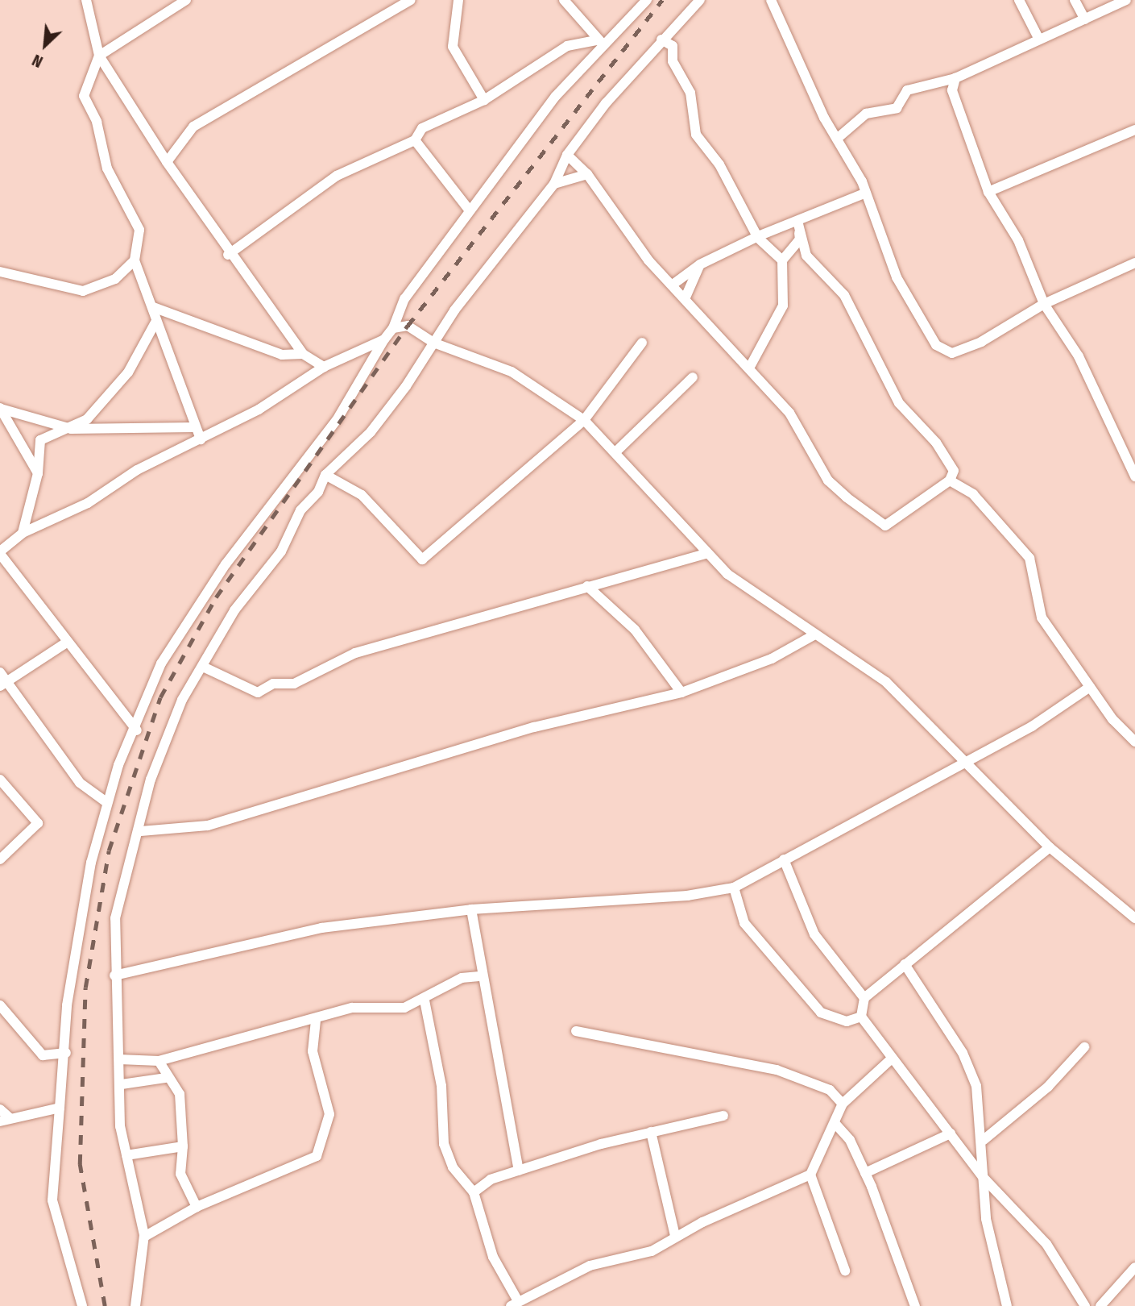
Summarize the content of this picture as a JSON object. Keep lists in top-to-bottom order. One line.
{"north":"bottom left"}
